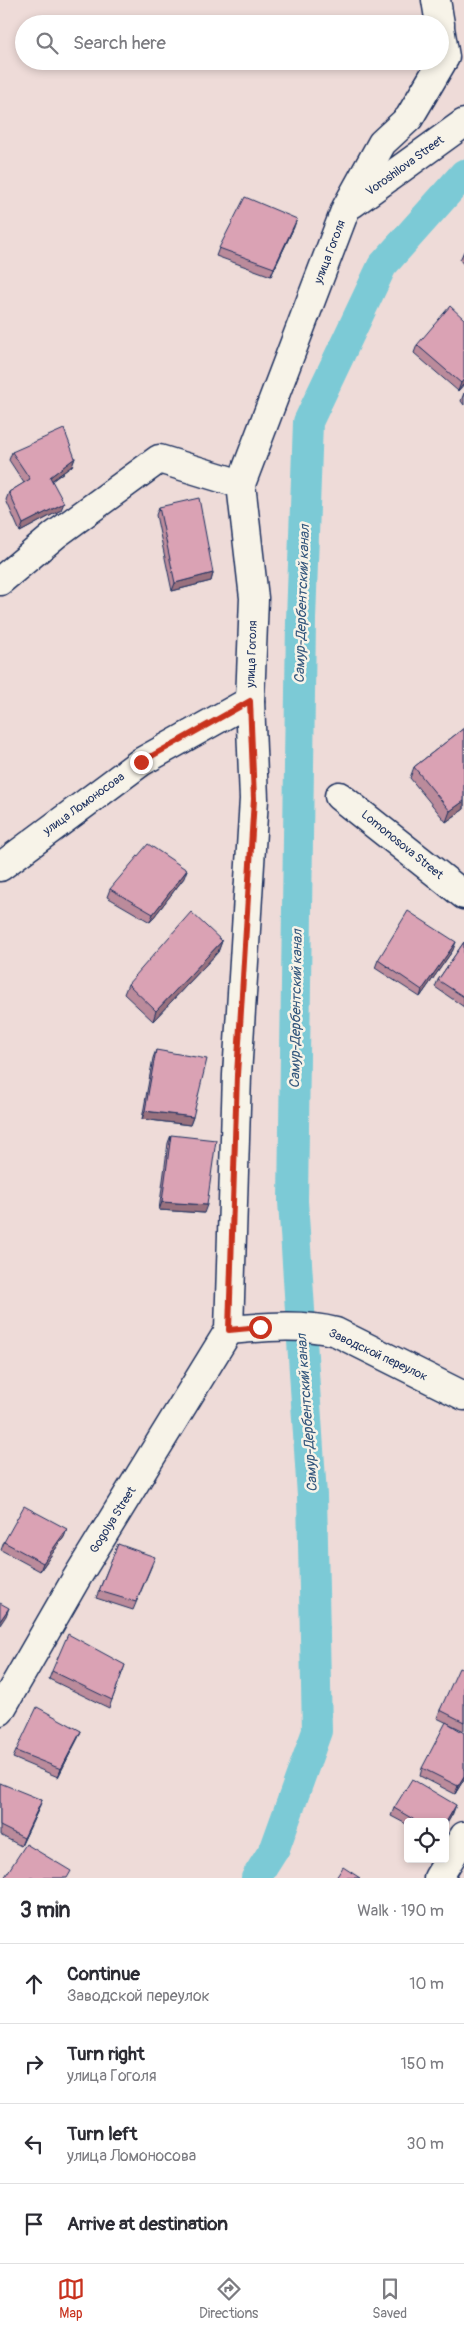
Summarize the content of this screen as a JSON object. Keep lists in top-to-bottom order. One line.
{"streets":{"street":["Voroshilova Street","улица Гоголя","улица Ломоносова","Lomonosova Street","Заводской переулок","Gogolya Street"]},"crossings":[["Voroshilova Street","улица Гоголя"],["улица Гоголя","улица Ломоносова"],["улица Гоголя","Заводской переулок"],["улица Гоголя","Gogolya Street"],["Заводской переулок","Gogolya Street"]],"water":["Самур-Дербентский канал"],"page":{"search":"Search here","heading":["3 min","Walk · 190 m"],"list":[["Continue","Заводской переулок","10 m"],["Turn right","улица Гоголя","150 m"],["Turn left","улица Ломоносова","30 m"],"Arrive at destination"],"nav":["Map","Directions","Saved"]}}
